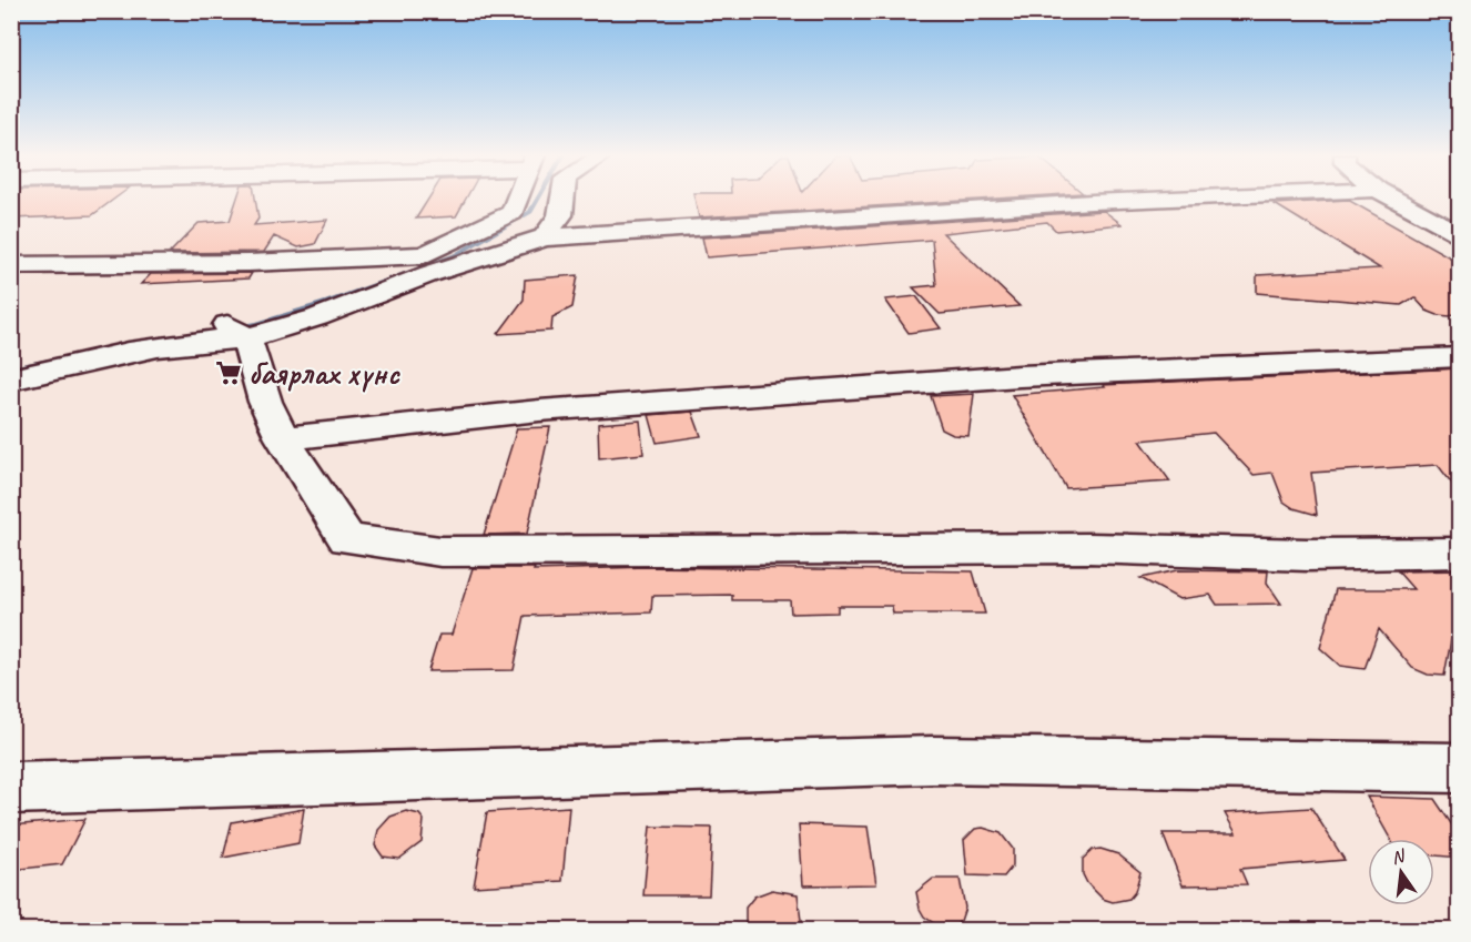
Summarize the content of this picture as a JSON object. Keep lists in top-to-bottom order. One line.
{"places":{"supermarket":["баярлах хүнс"]},"north":"top"}
